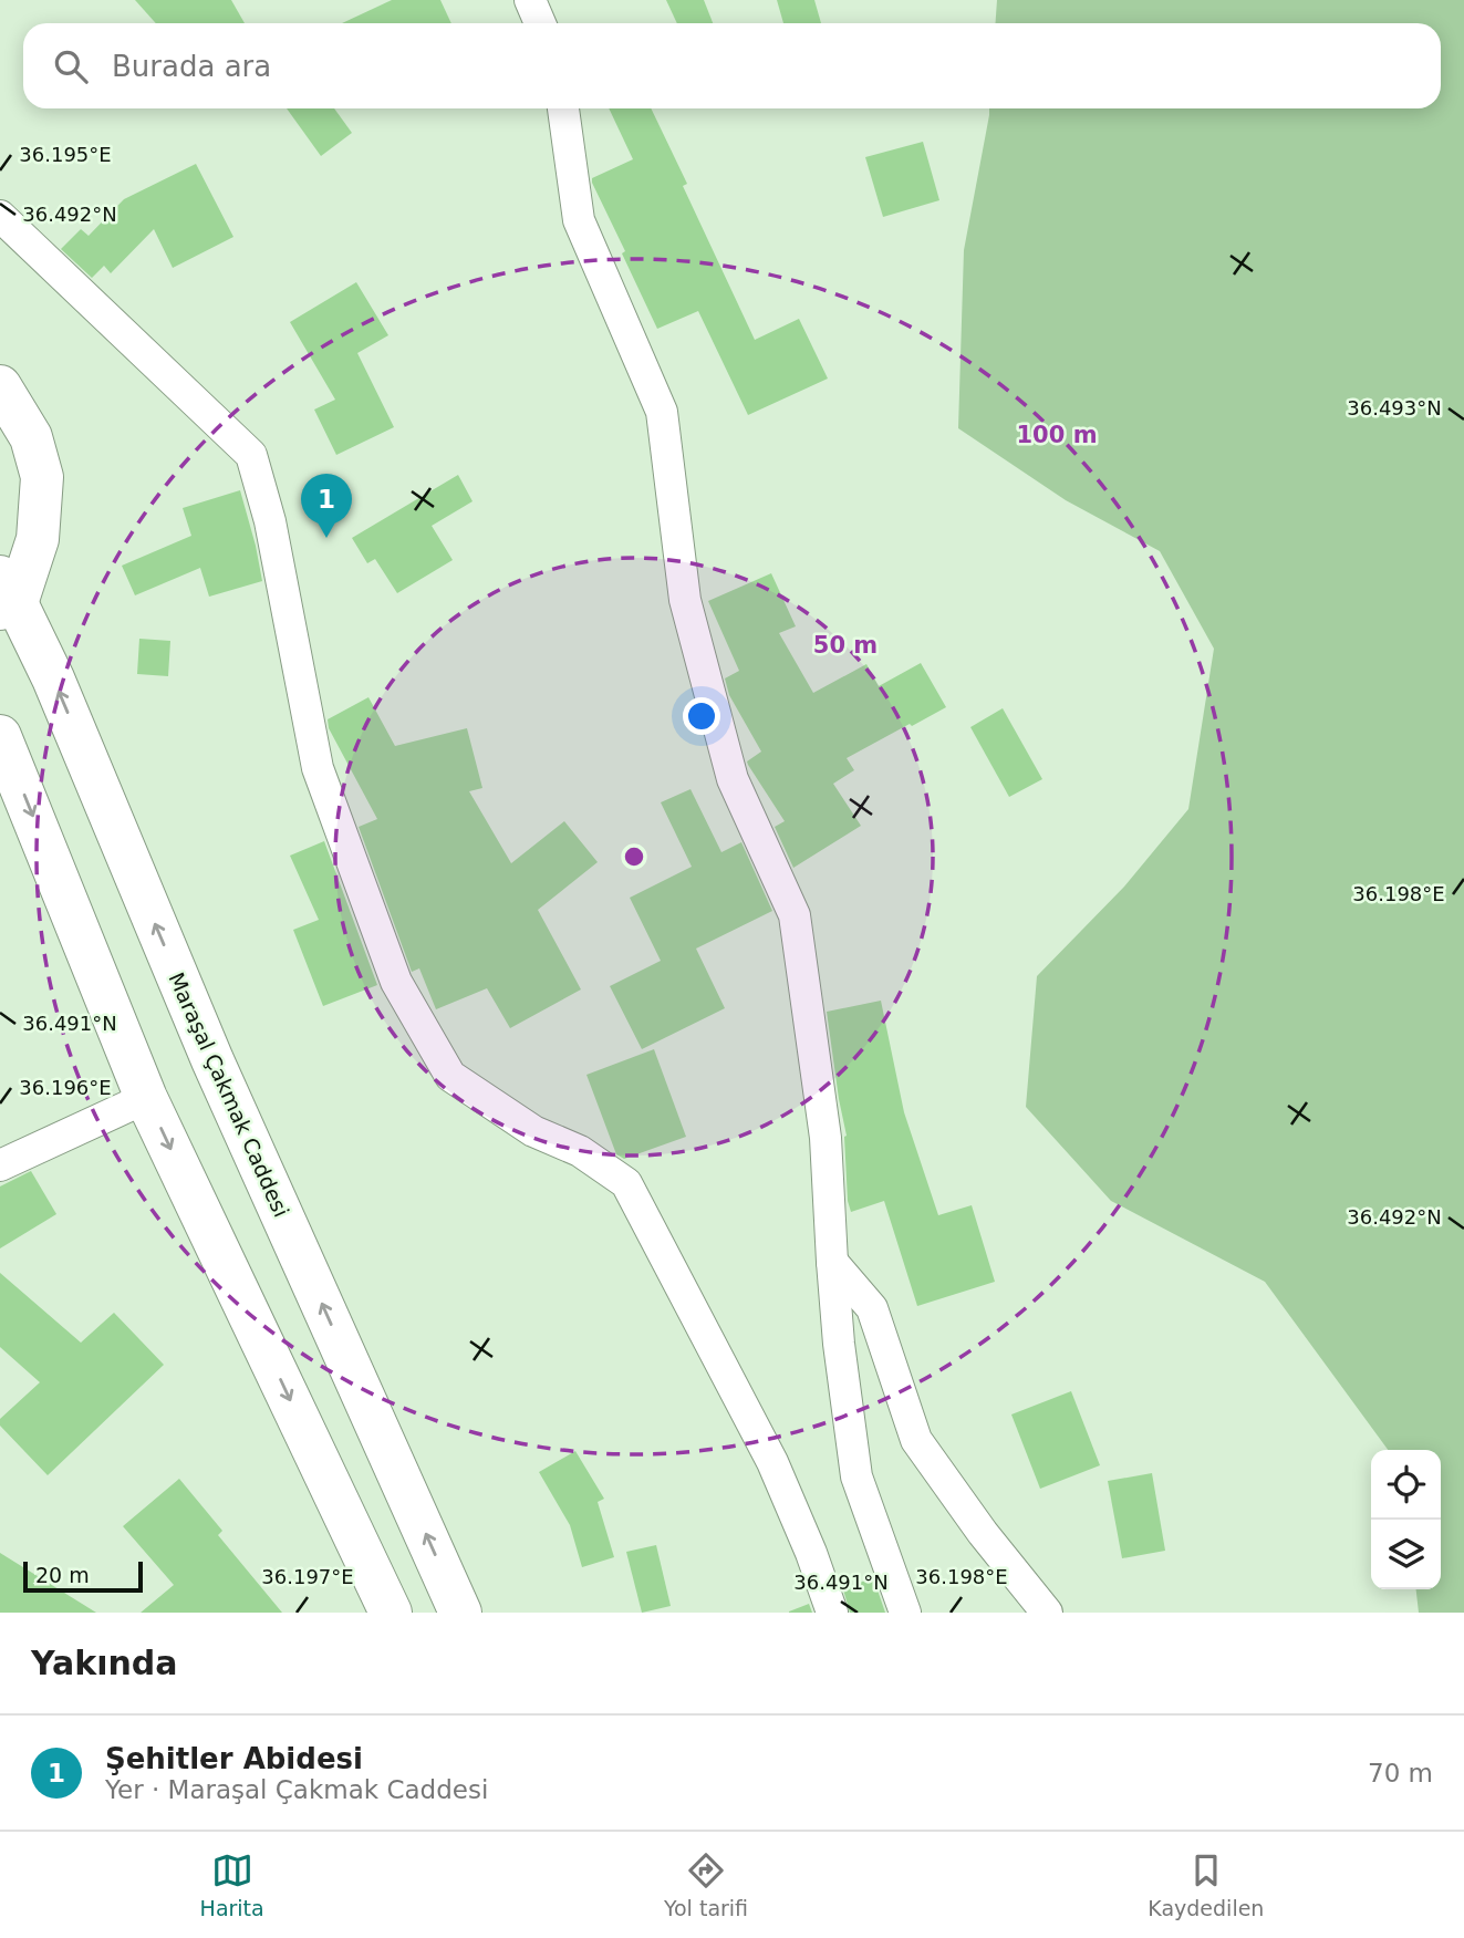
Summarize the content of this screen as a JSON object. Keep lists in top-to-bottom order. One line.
{"streets":{"main road":["Maraşal Çakmak Caddesi"]},"scale_bar":"20 m","page":{"search":"Burada ara","pins":"1","scale":"20 m","heading":"Yakında","list":[{"mark":"1","name":"Şehitler Abidesi","note":"Yer · Maraşal Çakmak Caddesi","value":"70 m"}],"nav":["Harita","Yol tarifi","Kaydedilen"]},"coordinates":["36.195°E","36.492°N","36.493°N","36.198°E","36.491°N","36.196°E","36.197°E"],"rings":["100 m","50 m"]}
